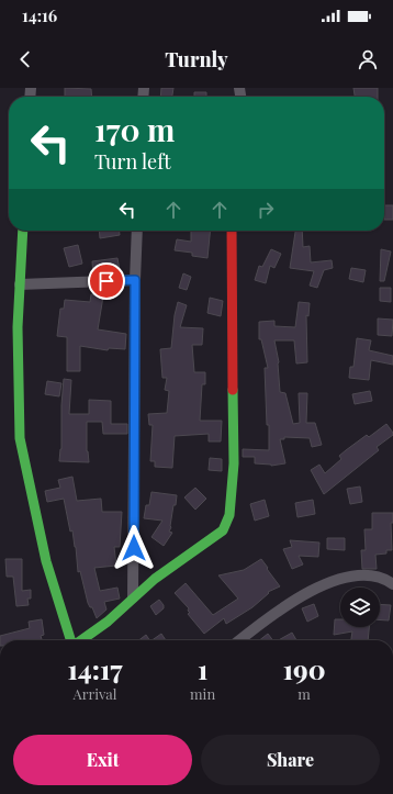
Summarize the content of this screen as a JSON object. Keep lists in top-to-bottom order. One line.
{"page":{"status":"14:16","header":"Turnly","turn":["170 m","Turn left"],"eta":["14:17","Arrival","1","min","190","m"],"buttons":["Exit","Share"]}}
